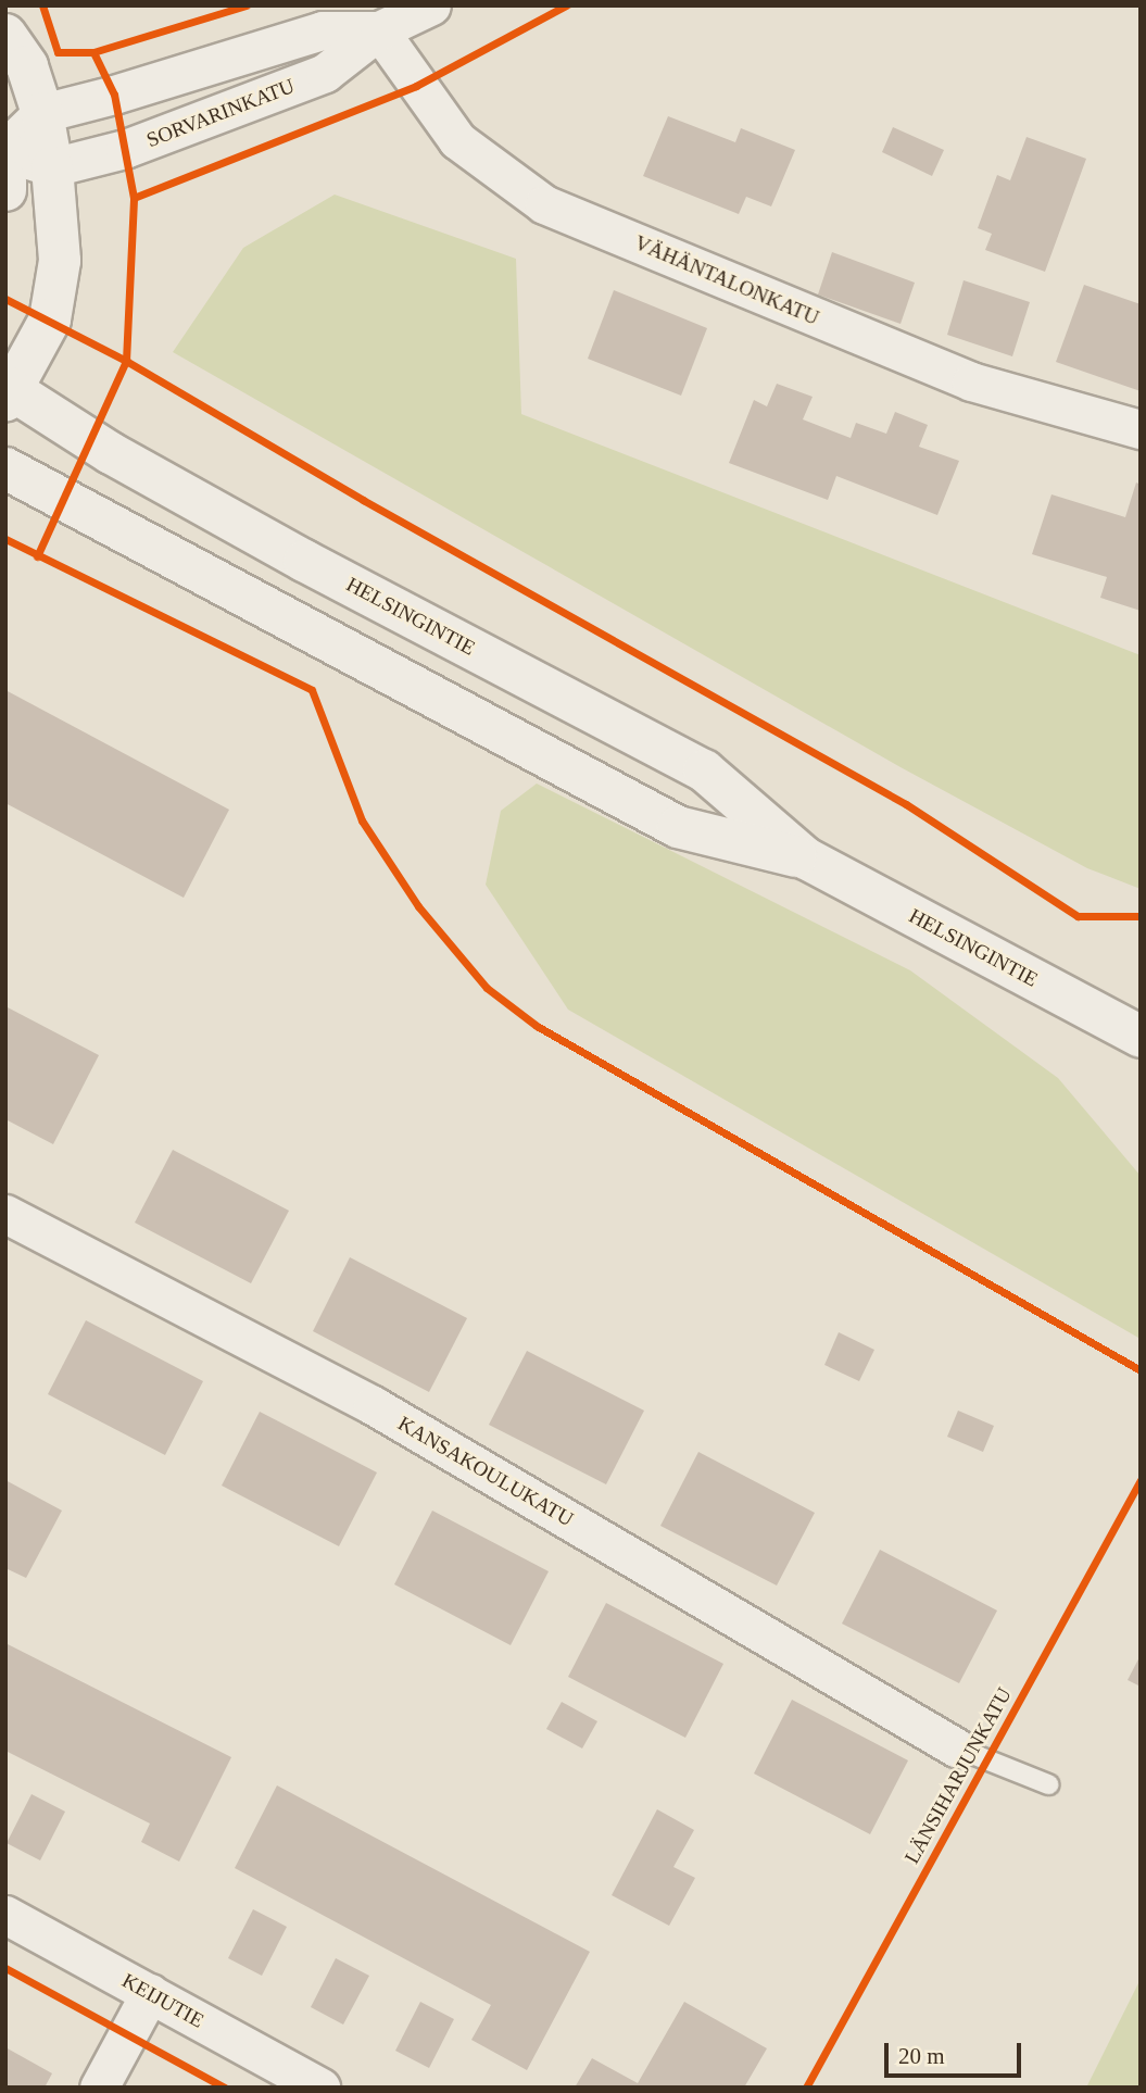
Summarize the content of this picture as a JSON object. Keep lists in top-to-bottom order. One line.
{"streets":{"main road":["HELSINGINTIE"],"street":["SORVARINKATU","VÄHÄNTALONKATU","KANSAKOULUKATU","KEIJUTIE"],"cycle path":["LÄNSIHARJUNKATU"]},"crossings":[["SORVARINKATU","VÄHÄNTALONKATU"]],"scale_bar":"20 m"}
